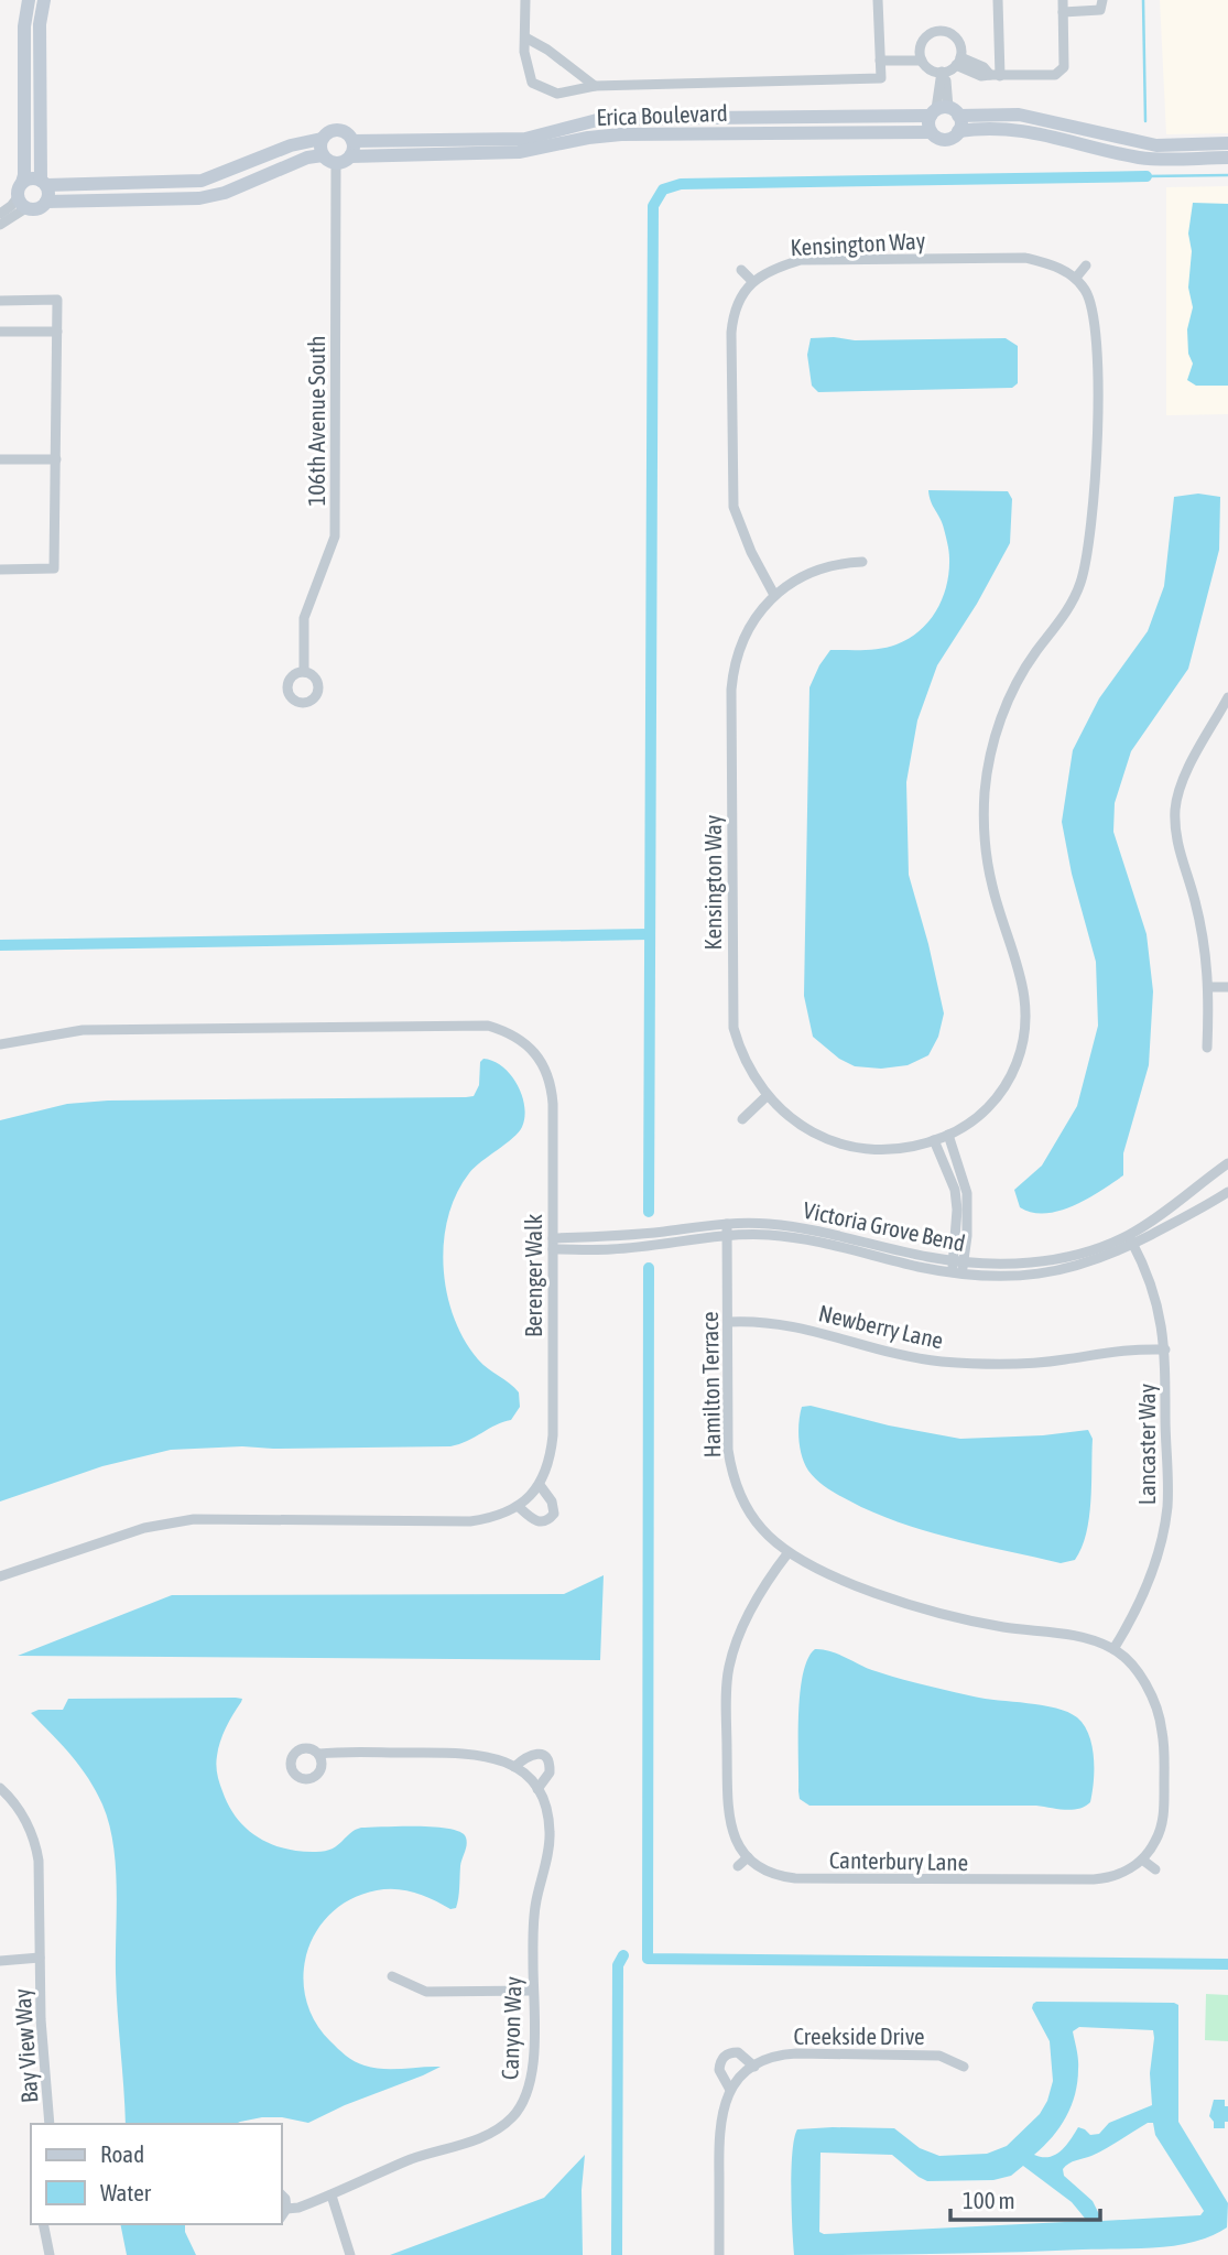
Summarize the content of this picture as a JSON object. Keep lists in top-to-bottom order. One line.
{"streets":{"street":["Erica Boulevard","Kensington Way","106th Avenue South","Victoria Grove Bend","Berenger Walk","Newberry Lane","Hamilton Terrace","Lancaster Way","Canterbury Lane","Canyon Way","Creekside Drive","Bay View Way"]},"crossings":[["Erica Boulevard","106th Avenue South"],["Victoria Grove Bend","Berenger Walk"],["Victoria Grove Bend","Hamilton Terrace"],["Victoria Grove Bend","Lancaster Way"],["Newberry Lane","Hamilton Terrace"],["Newberry Lane","Lancaster Way"],["Hamilton Terrace","Lancaster Way"]],"legend":["Road","Water"],"scale_bar":"100 m"}
